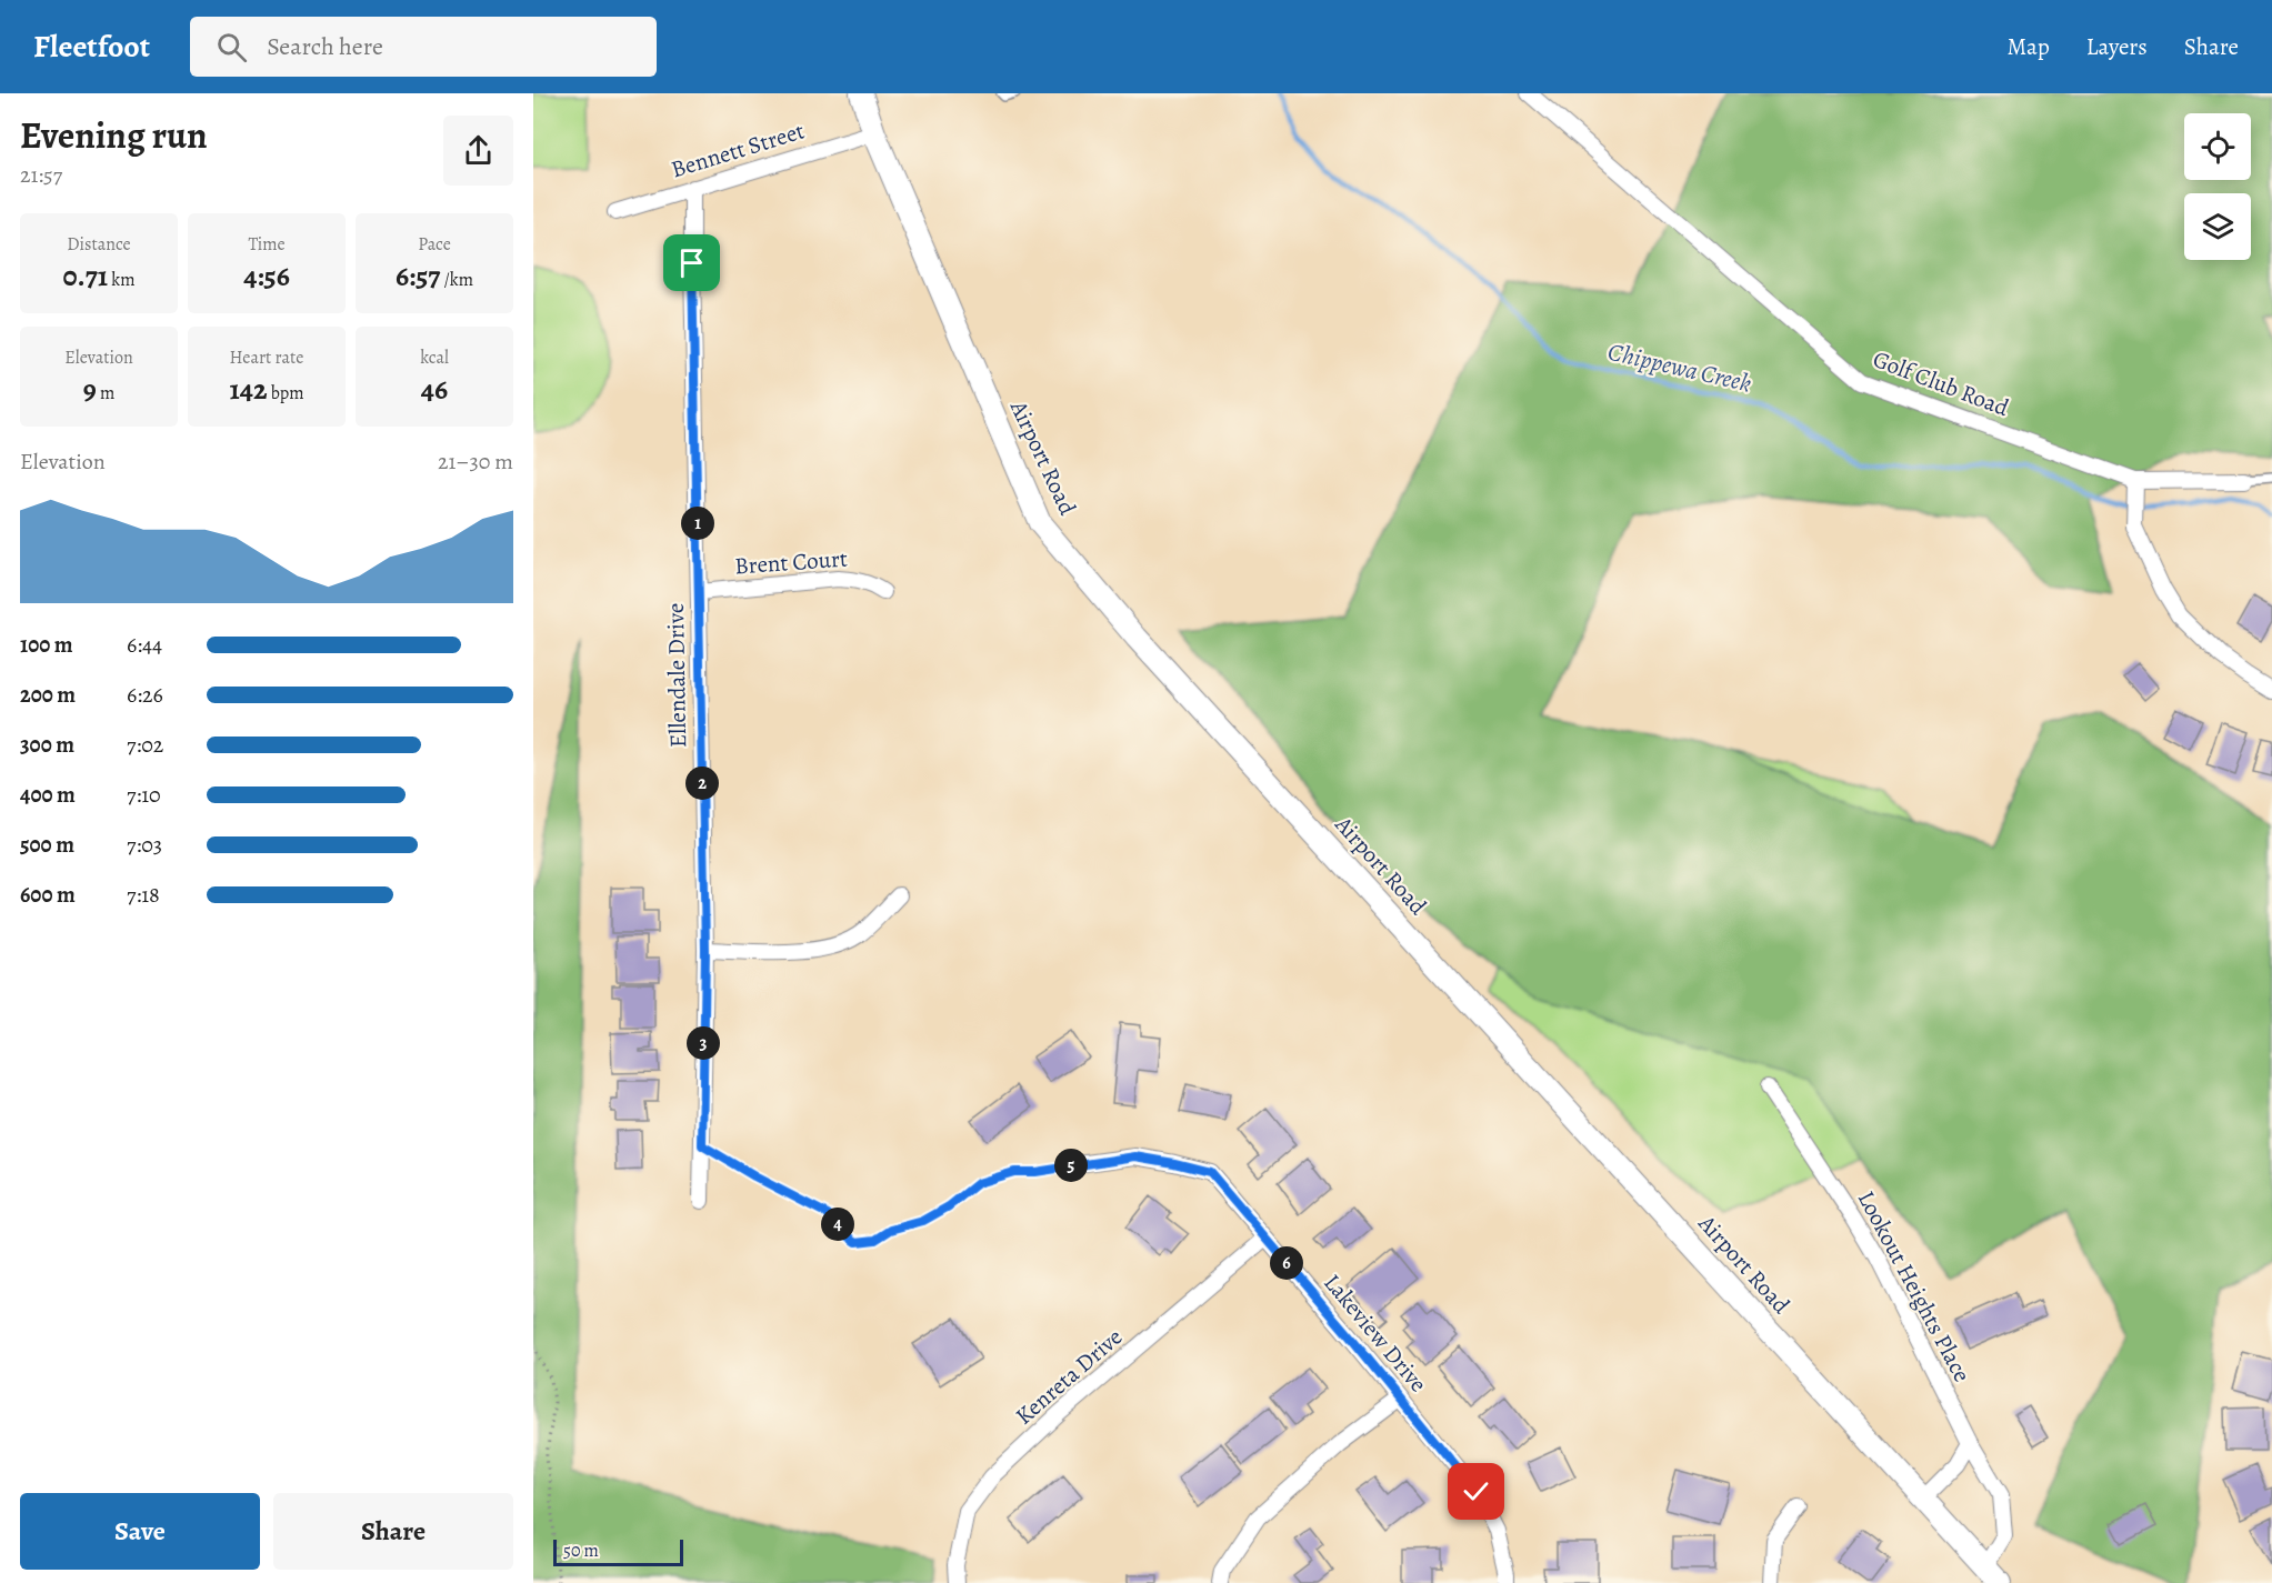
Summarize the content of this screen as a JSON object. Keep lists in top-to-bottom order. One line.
{"streets":{"main road":["Airport Road"],"street":["Bennett Street","Golf Club Road","Brent Court","Ellendale Drive","Lookout Heights Place","Lakeview Drive","Kenreta Drive"]},"crossings":[["Bennett Street","Airport Road"],["Bennett Street","Ellendale Drive"],["Airport Road","Lookout Heights Place"],["Brent Court","Ellendale Drive"],["Lakeview Drive","Kenreta Drive"]],"water":["Chippewa Creek"],"scale_bar":"50 m","page":{"header":"Fleetfoot","search":"Search here","nav":["Map","Layers","Share"],"heading":["Evening run","21:57"],"stats":[["Distance","0.71 km"],["Time","4:56"],["Pace","6:57 /km"],["Elevation","9 m"],["Heart rate","142 bpm"],["kcal","46"]],"chart":["Elevation","21–30 m"],"pins":["1","2","3","5","4","6"],"list":[{"name":"100 m","note":"6:44"},{"name":"200 m","note":"6:26"},{"name":"300 m","note":"7:02"},{"name":"400 m","note":"7:10"},{"name":"500 m","note":"7:03"},{"name":"600 m","note":"7:18"}],"buttons":["Save","Share"],"scale":"50 m"}}
